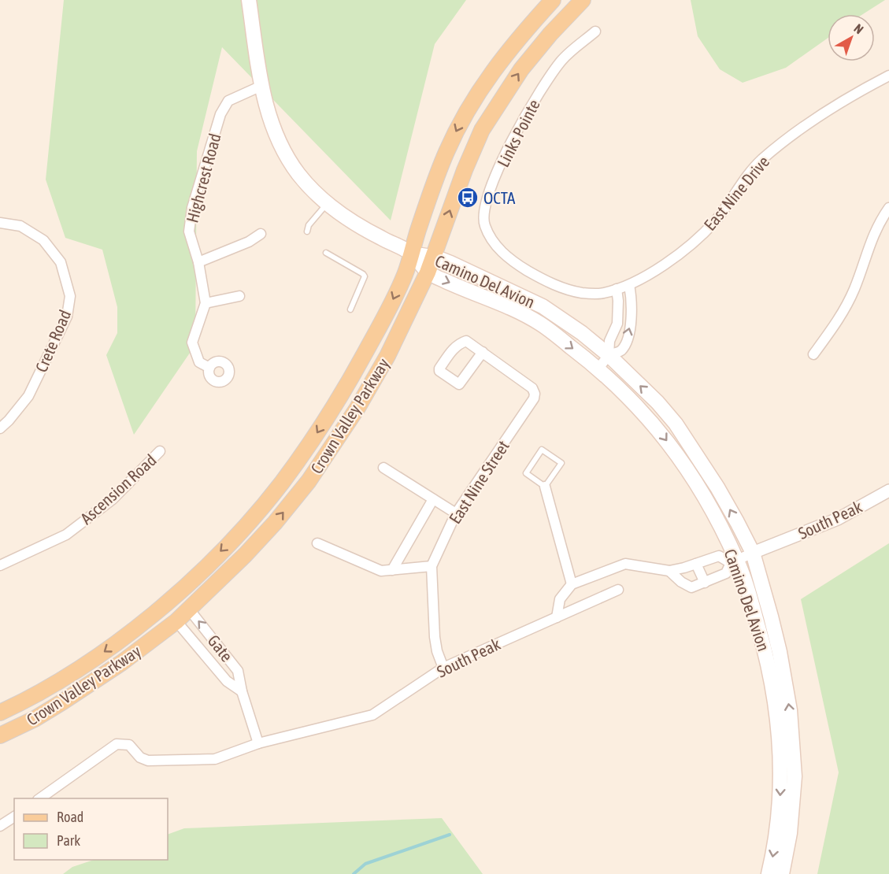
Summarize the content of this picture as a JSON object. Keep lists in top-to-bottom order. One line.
{"streets":{"main road":["Camino Del Avion","Crown Valley Parkway"],"street":["Links Pointe","Highcrest Road","East Nine Drive","Crete Road","East Nine Street","Ascension Road","South Peak","Gate"]},"crossings":[["Links Pointe","East Nine Drive"],["Camino Del Avion","Crown Valley Parkway"],["Camino Del Avion","South Peak"],["Crown Valley Parkway","Gate"],["East Nine Street","South Peak"],["South Peak","Gate"]],"places":{"bus stop":["OCTA"]},"legend":["Road","Park"],"north":"top right"}
